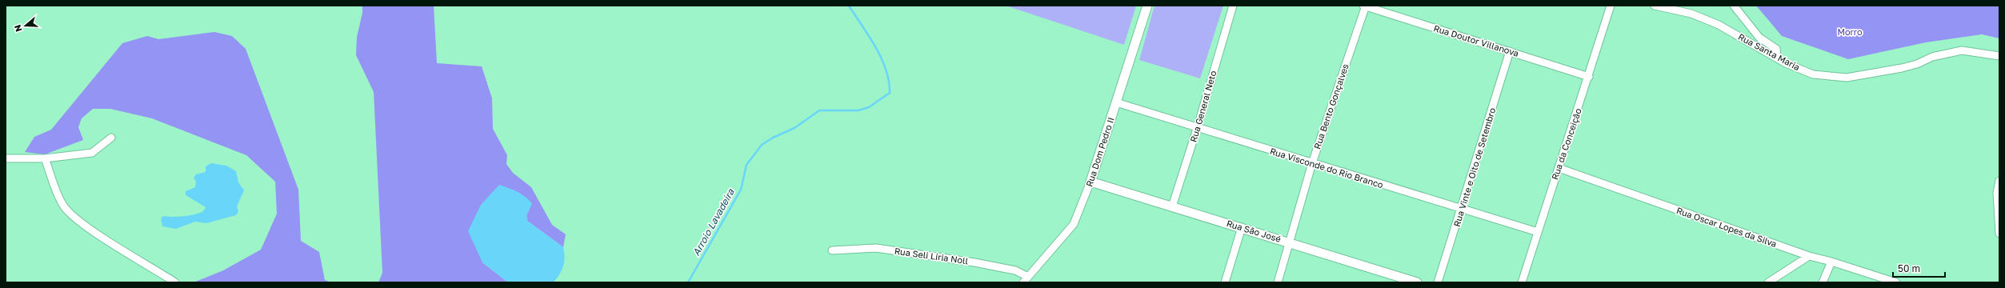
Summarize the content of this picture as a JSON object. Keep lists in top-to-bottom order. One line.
{"streets":{"main road":["Rua Dom Pedro II","Rua São José"],"street":["Rua Doutor Villanova","Rua Santa Maria","Rua General Neto","Rua Bento Gonçalves","Rua da Conceição","Rua Vinte e Oito de Setembro","Rua Visconde do Rio Branco","Rua Oscar Lopes da Silva","Rua Seli Liria Noll"]},"crossings":[["Rua Doutor Villanova","Rua Bento Gonçalves"],["Rua Doutor Villanova","Rua da Conceição"],["Rua Doutor Villanova","Rua Vinte e Oito de Setembro"],["Rua General Neto","Rua Visconde do Rio Branco"],["Rua General Neto","Rua São José"],["Rua Bento Gonçalves","Rua Visconde do Rio Branco"],["Rua Bento Gonçalves","Rua São José"],["Rua da Conceição","Rua Visconde do Rio Branco"],["Rua da Conceição","Rua Oscar Lopes da Silva"],["Rua Dom Pedro II","Rua Visconde do Rio Branco"],["Rua Dom Pedro II","Rua São José"],["Rua Dom Pedro II","Rua Seli Liria Noll"],["Rua Vinte e Oito de Setembro","Rua Visconde do Rio Branco"]],"water":["Arroio Lavadeira"],"parks":["Morro"],"scale_bar":"50 m","north":"left"}
